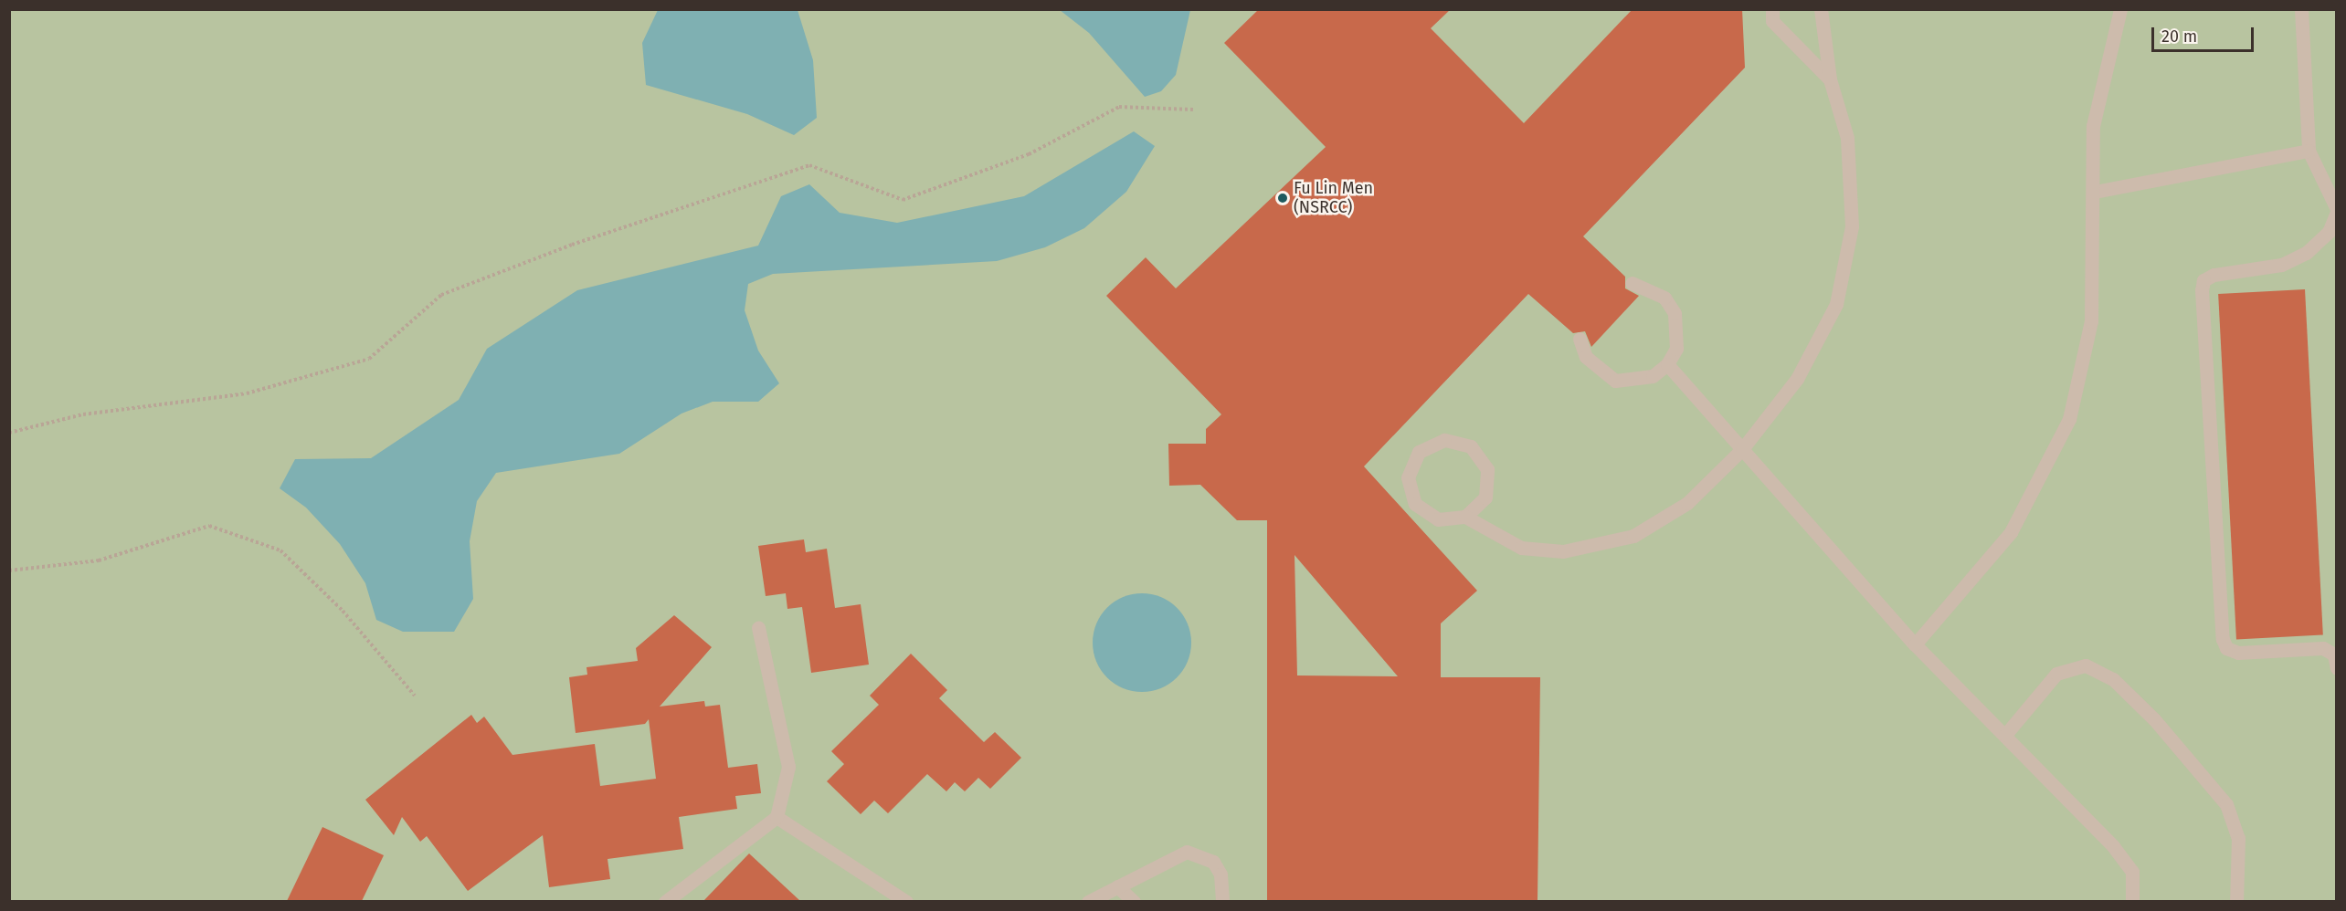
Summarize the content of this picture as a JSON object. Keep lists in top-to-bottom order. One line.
{"places":["Fu Lin Men (NSRCC)"],"scale_bar":"20 m"}
